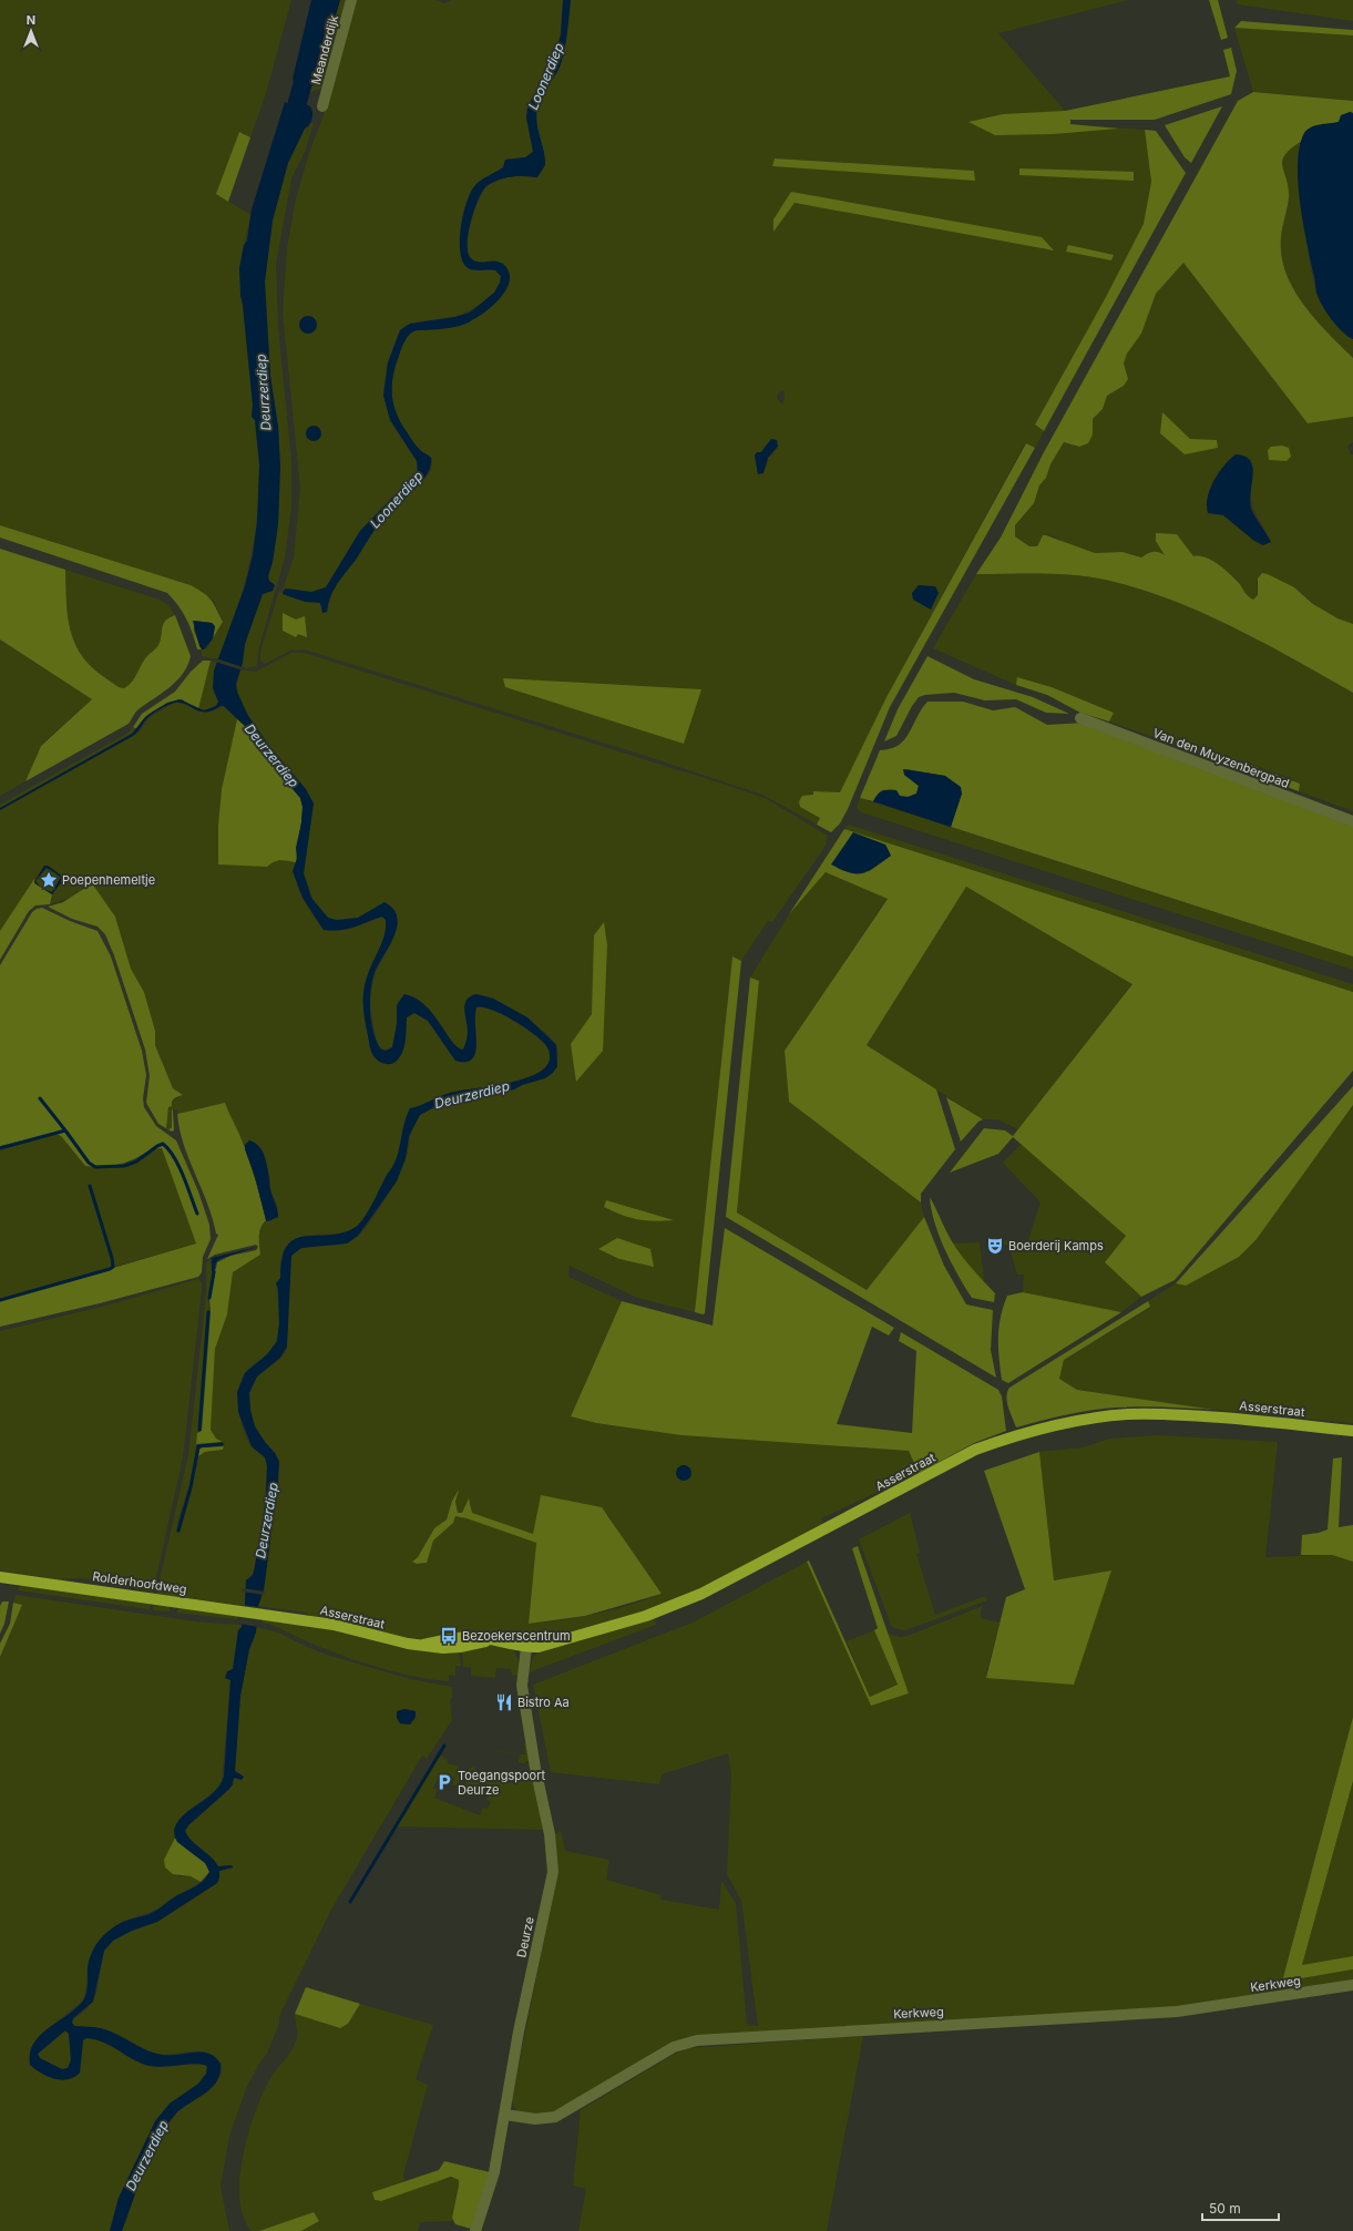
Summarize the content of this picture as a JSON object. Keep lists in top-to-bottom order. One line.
{"streets":{"main road":["Asserstraat","Rolderhoofdweg"],"street":["Meanderdijk","Van den Muyzenbergpad","Deurze","Kerkweg"]},"crossings":[["Asserstraat","Rolderhoofdweg"],["Asserstraat","Deurze"],["Deurze","Kerkweg"]],"water":["Loonerdiep","Deurzerdiep"],"places":{"place":["Poepenhemeltje"],"theatre":["Boerderij Kamps"],"bus stop":["Bezoekerscentrum"],"restaurant":["Bistro Aa"],"parking":["Toegangspoort Deurze"]},"scale_bar":"50 m","north":"top"}
